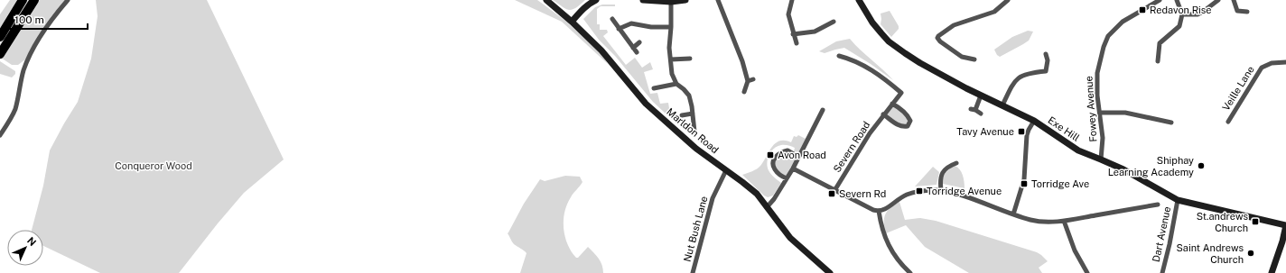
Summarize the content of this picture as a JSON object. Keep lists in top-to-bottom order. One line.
{"streets":{"street":["Veille Lane","Fowey Avenue","Exe Hill","Marldon Road","Severn Road","Nut Bush Lane","Dart Avenue"]},"crossings":[["Fowey Avenue","Exe Hill"],["Exe Hill","Dart Avenue"],["Marldon Road","Nut Bush Lane"]],"parks":["Conqueror Wood"],"places":{"transit":["Redavon Rise","Tavy Avenue","Avon Road","Torridge Ave","Torridge Avenue","Severn Rd","St.andrews Church"],"other":["Shiphay Learning Academy","Saint Andrews Church"]},"scale_bar":"100 m","north":"top right"}
